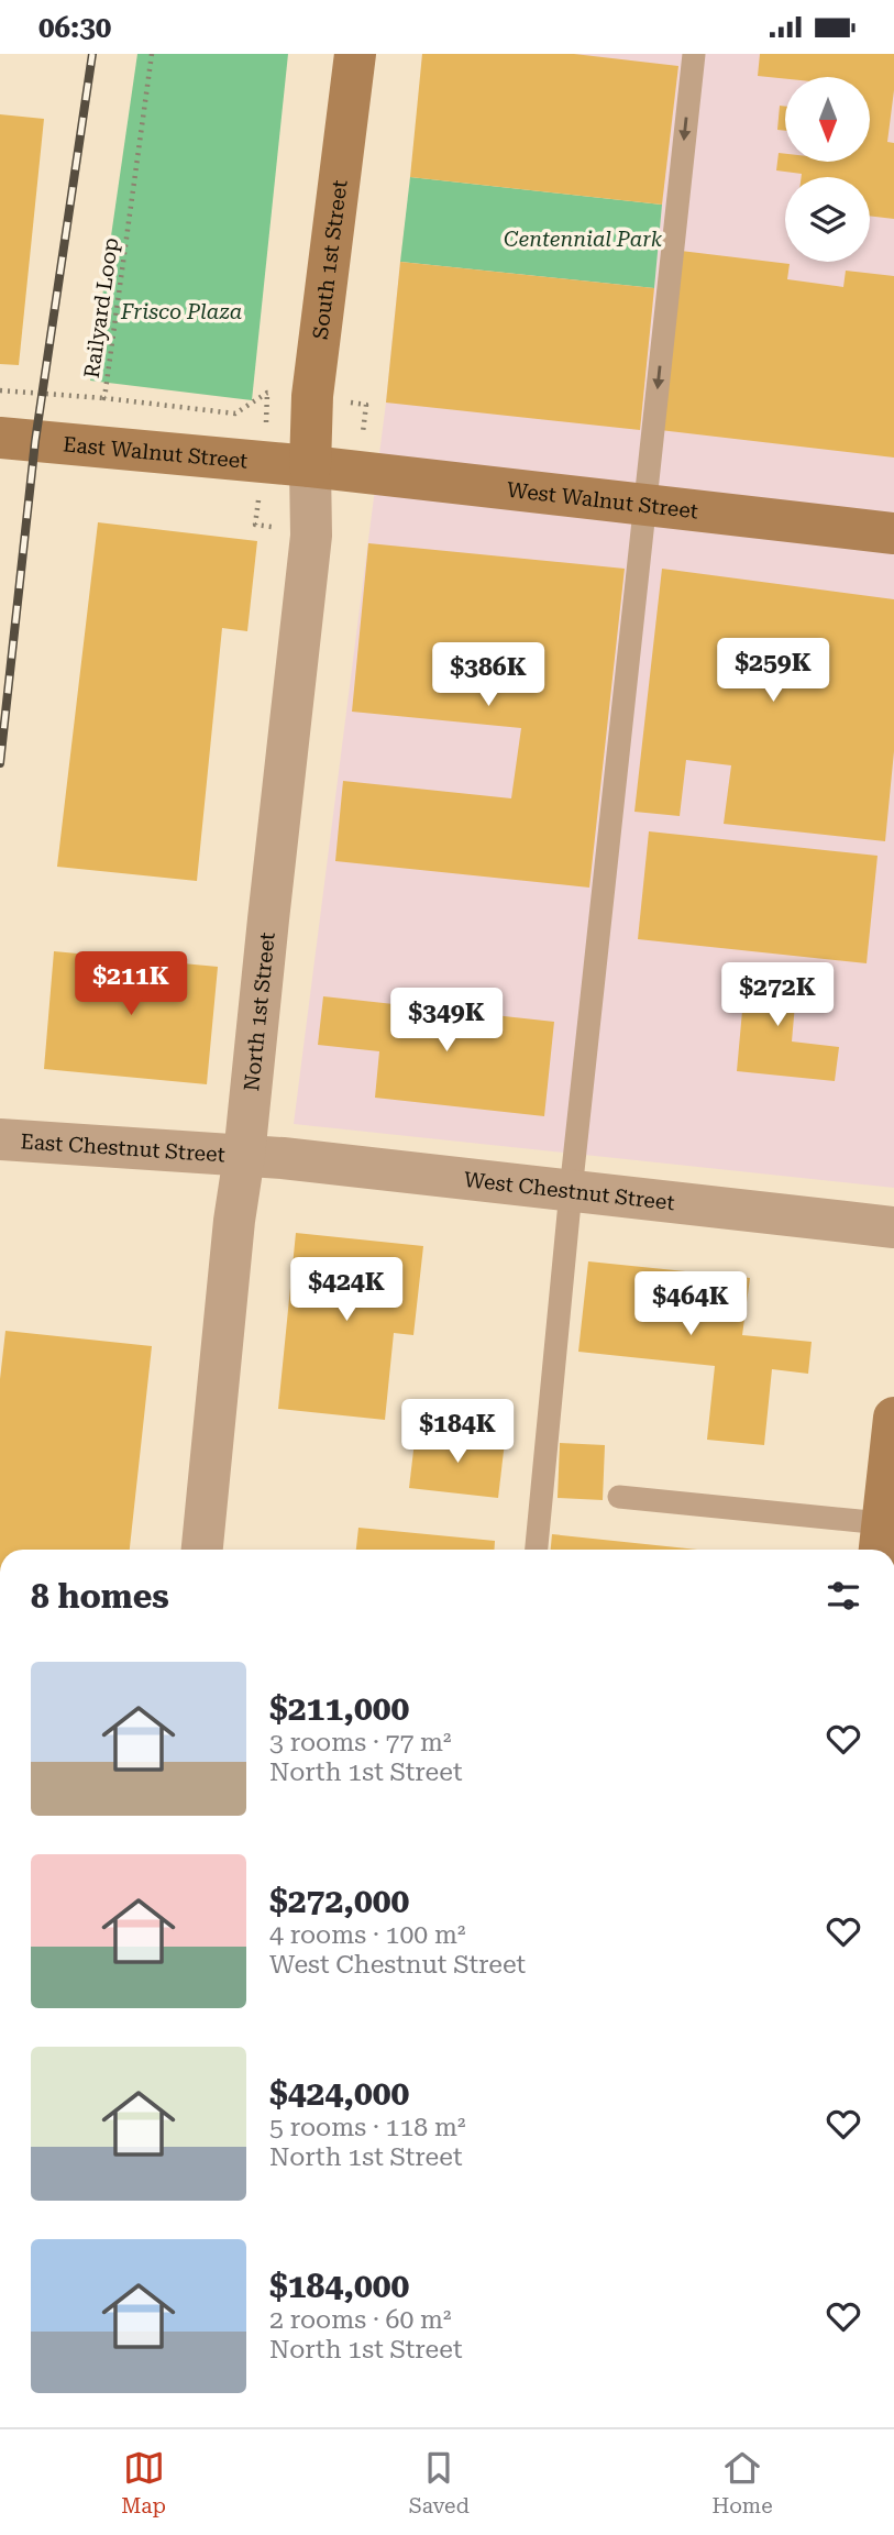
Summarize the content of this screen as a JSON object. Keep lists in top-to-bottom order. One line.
{"streets":{"street":["South 1st Street","East Walnut Street","West Walnut Street","North 1st Street","East Chestnut Street","West Chestnut Street"],"path":["Railyard Loop"]},"crossings":[["South 1st Street","East Walnut Street"],["South 1st Street","West Walnut Street"],["South 1st Street","North 1st Street"],["East Walnut Street","West Walnut Street"],["East Walnut Street","North 1st Street"],["West Walnut Street","North 1st Street"],["North 1st Street","East Chestnut Street"],["North 1st Street","West Chestnut Street"],["East Chestnut Street","West Chestnut Street"]],"parks":["Centennial Park","Frisco Plaza"],"north":"bottom","page":{"status":"06:30","price":["$259K","$386K","$211K","$272K","$349K","$424K","$464K","$184K"],"heading":"8 homes","list":[{"name":"$211,000","note":"3 rooms · 77 m² · North 1st Street"},{"name":"$272,000","note":"4 rooms · 100 m² · West Chestnut Street"},{"name":"$424,000","note":"5 rooms · 118 m² · North 1st Street"},{"name":"$184,000","note":"2 rooms · 60 m² · North 1st Street"}],"tabs":["Map","Saved","Home"]}}
